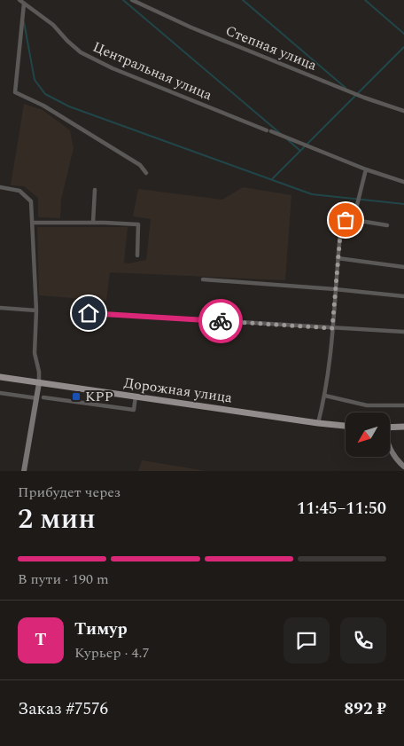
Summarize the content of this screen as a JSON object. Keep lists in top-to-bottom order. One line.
{"streets":{"main road":["Дорожная улица"],"street":["Степная улица","Центральная улица"]},"places":{"transit":["KPP"]},"north":"bottom left","page":{"heading":["2 мин","Прибудет через","11:45–11:50"],"panel":["Тимур","Курьер · 4.7","Заказ #7576","892 ₽"],"bar":"В пути · 190 m","round":"Т"}}
